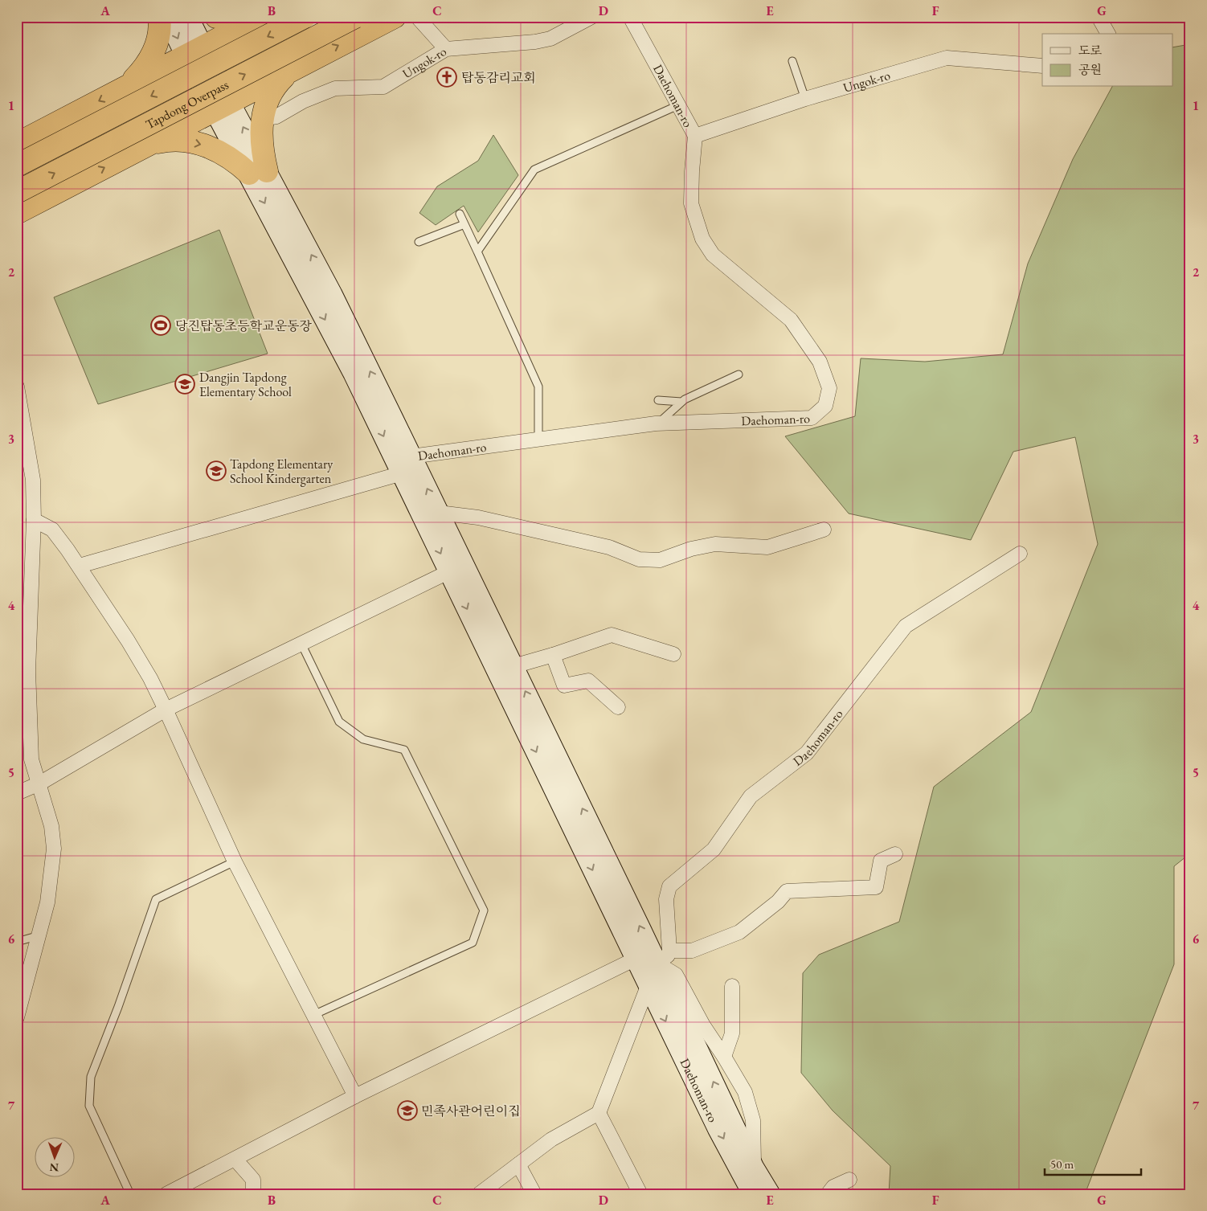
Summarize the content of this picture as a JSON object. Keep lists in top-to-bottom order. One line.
{"streets":{"highway":["Tapdong Overpass"],"main road":["Daehoman-ro"],"street":["Ungok-ro"]},"crossings":[["Ungok-ro","Daehoman-ro"]],"places":{"church":["탑동감리교회"],"sports":["당진탑동초등학교운동장"],"school or university":["Dangjin Tapdong Elementary School","Tapdong Elementary School Kindergarten","민족사관어린이집"]},"legend":["도로","공원"],"scale_bar":"50 m","north":"bottom","grid":{"columns":["A","B","C","D","E","F","G"],"rows":["1","2","3","4","5","6","7"]}}
